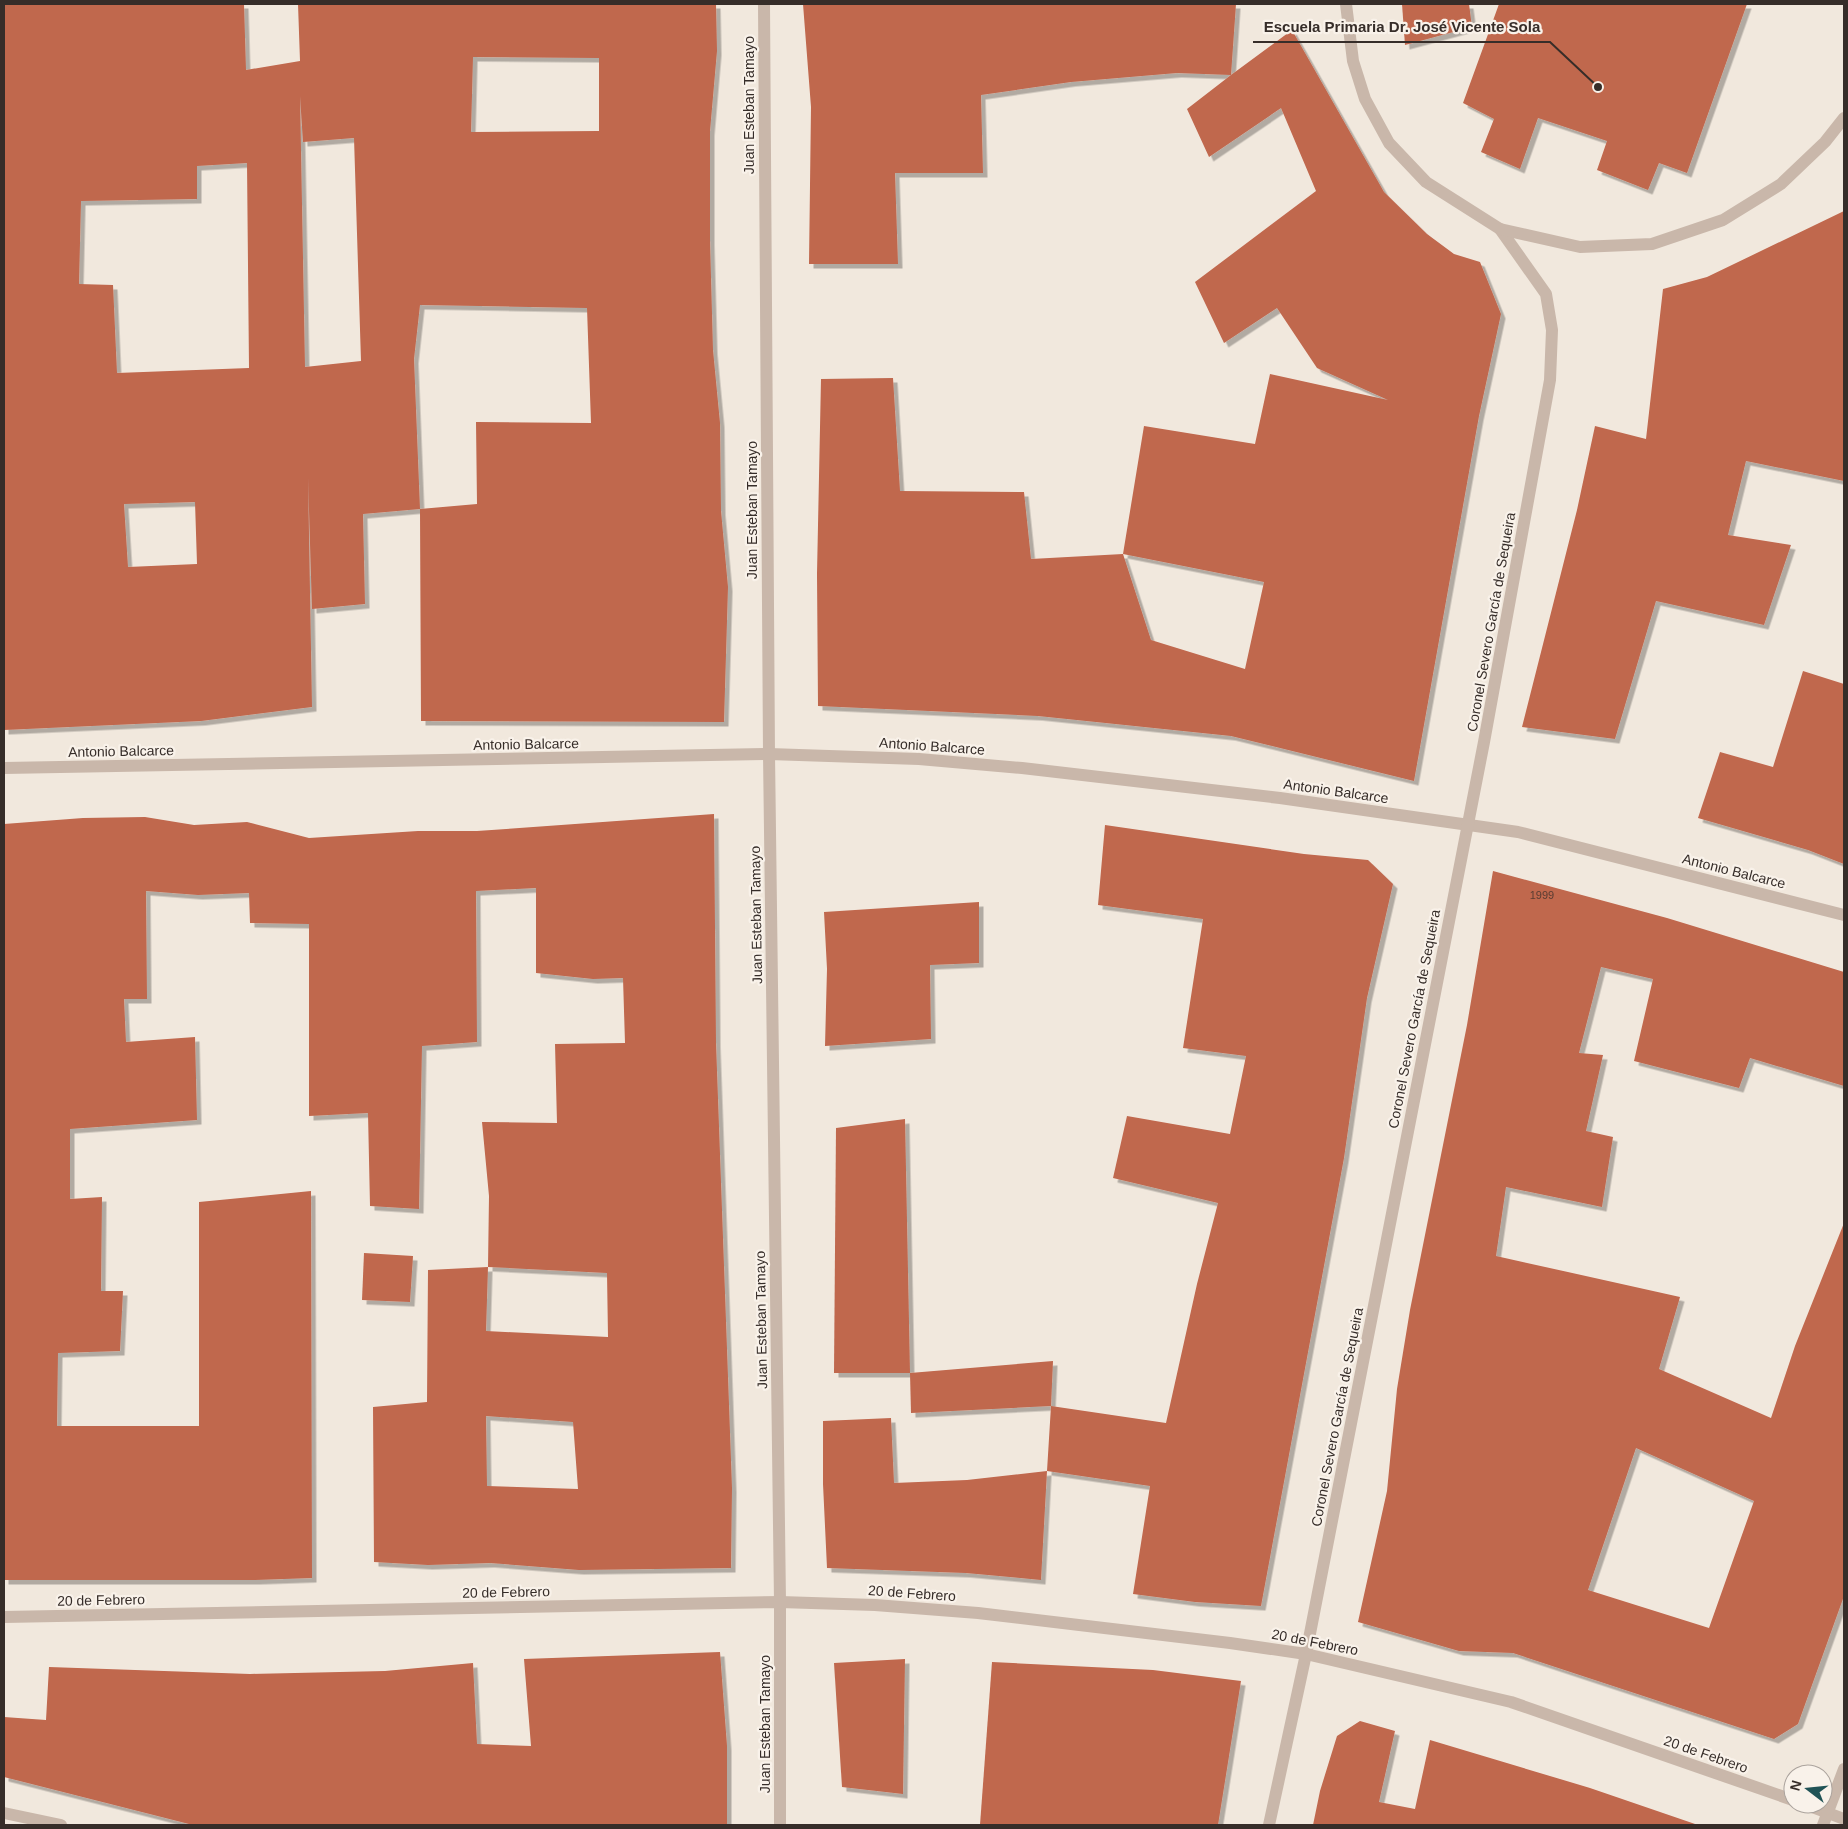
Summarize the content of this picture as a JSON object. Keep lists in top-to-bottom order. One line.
{"streets":{"street":["Juan Esteban Tamayo","Coronel Severo García de Sequeira","Antonio Balcarce","20 de Febrero"]},"crossings":[["Juan Esteban Tamayo","Antonio Balcarce"],["Juan Esteban Tamayo","20 de Febrero"],["Coronel Severo García de Sequeira","Antonio Balcarce"],["Coronel Severo García de Sequeira","20 de Febrero"]],"places":["Escuela Primaria Dr. José Vicente Sola"],"house_numbers":["1999"],"north":"left"}
